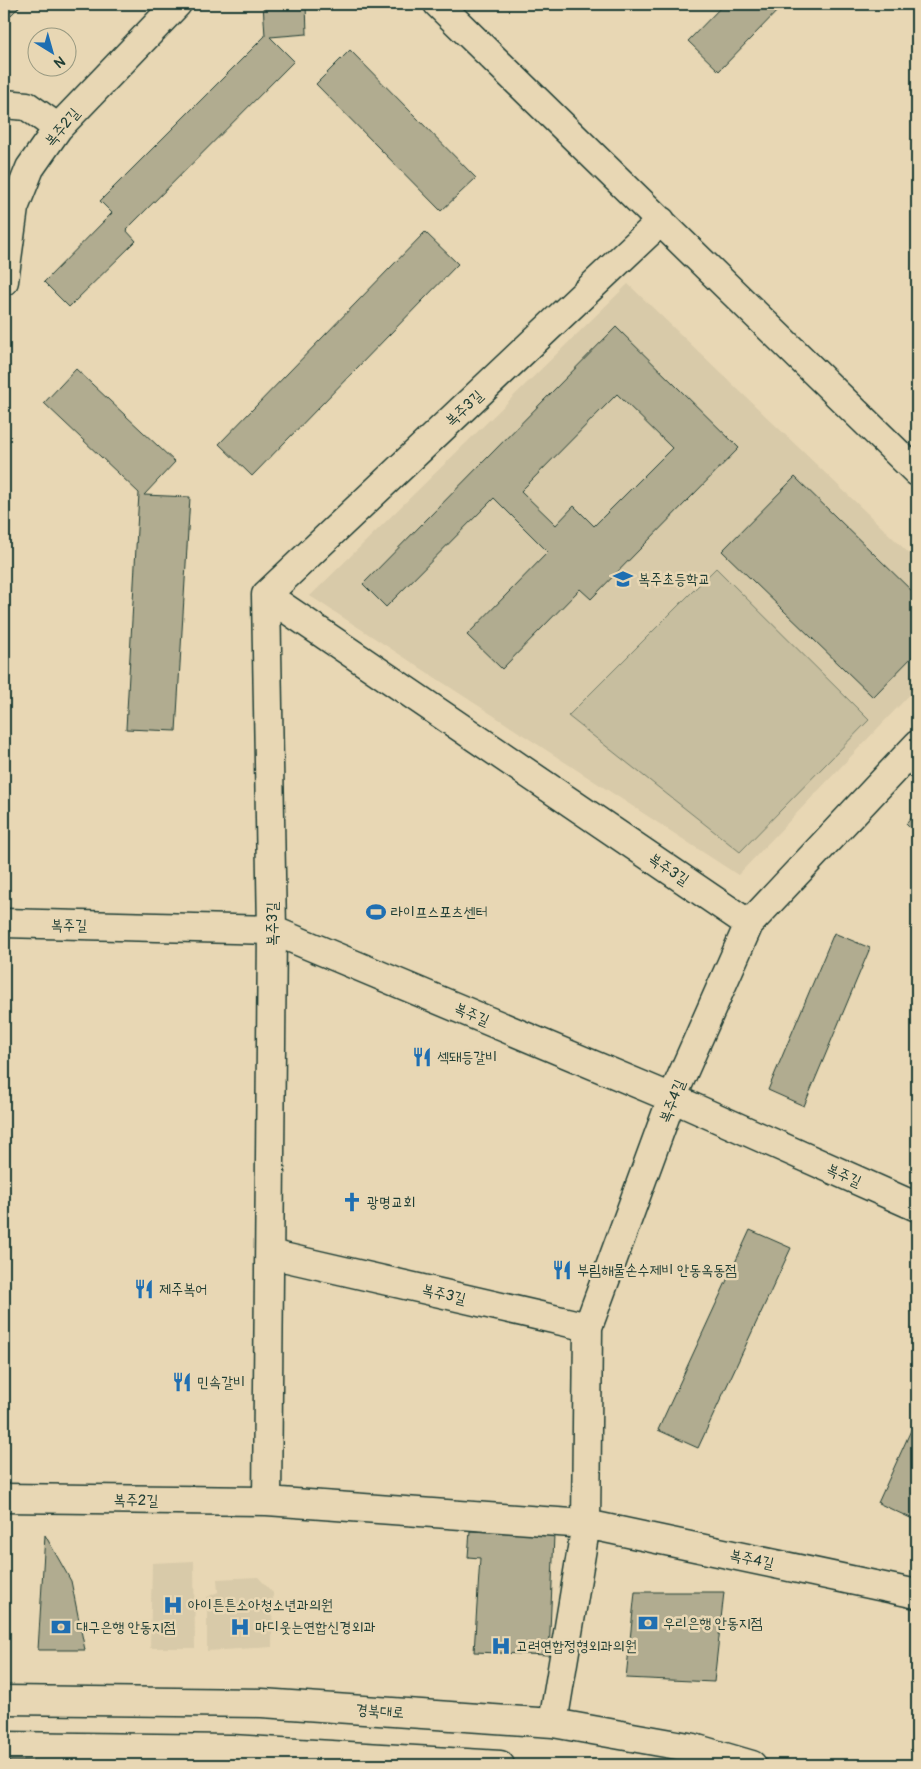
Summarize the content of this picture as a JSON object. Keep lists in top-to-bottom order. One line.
{"streets":{"street":["복주2길","복주3길","복주길","복주4길","경북대로"]},"crossings":[["복주2길","복주3길"],["복주2길","복주4길"],["복주3길","복주길"],["복주3길","복주4길"],["복주길","복주4길"],["복주4길","경북대로"]],"places":{"school or university":["복주초등학교"],"sports":["라이프스포츠센터"],"restaurant":["섹돼등갈비","부림해물손수제비 안동옥동점","제주복어","민속갈비"],"church":["광명교회"],"hospital":["아이튼튼소아청소년과의원","마디웃는연합신경외과","고려연합정형외과의원"],"bank":["우리은행 안동지점","대구은행 안동지점"]},"north":"bottom right"}
